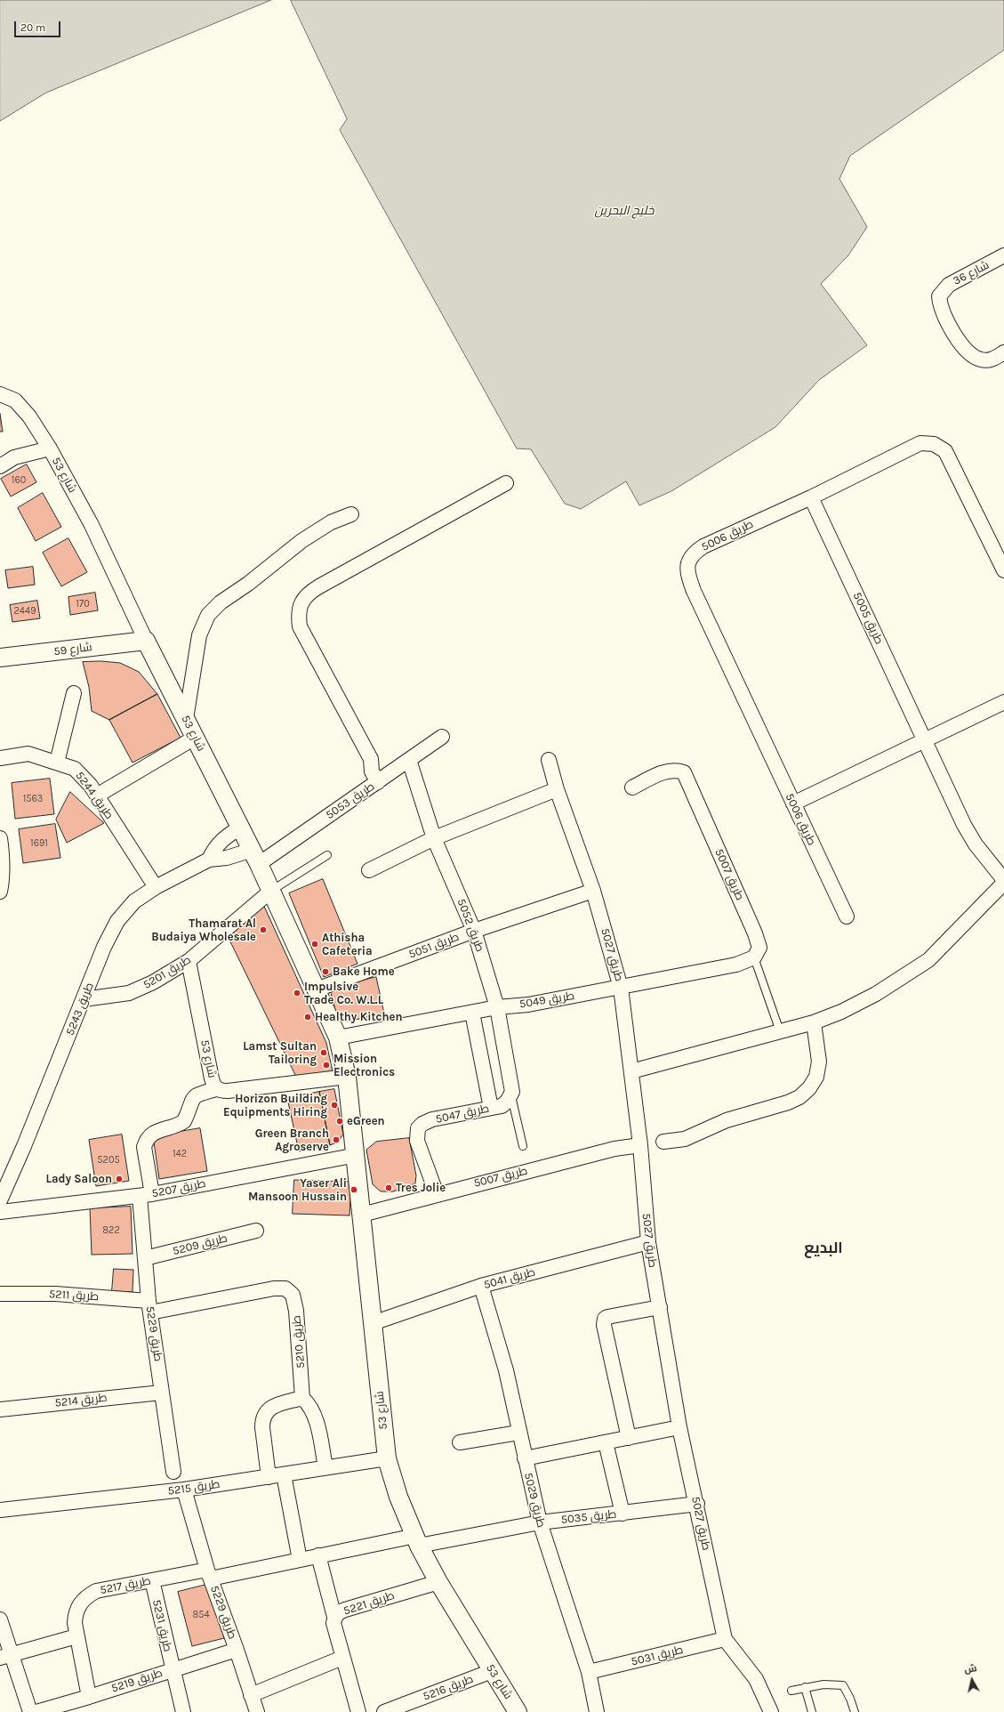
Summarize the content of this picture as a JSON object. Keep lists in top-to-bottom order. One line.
{"streets":{"street":["شارع 36","شارع 53","طريق 5006","طريق 5005","شارع 59","طريق 5244","طريق 5053","طريق 5007","طريق 5052","طريق 5051","طريق 5027","طريق 5201","طريق 5049","طريق 5243","طريق 5047","طريق 5207","طريق 5209","طريق 5041","طريق 5211","طريق 5229","طريق 5210","طريق 5214","طريق 5215","طريق 5029","طريق 5035","طريق 5217","طريق 5221","طريق 5231","طريق 5031","طريق 5219","طريق 5216"]},"crossings":[["شارع 53","شارع 59"],["شارع 53","طريق 5053"],["شارع 53","طريق 5007"],["شارع 53","طريق 5051"],["شارع 53","طريق 5201"],["شارع 53","طريق 5049"],["شارع 53","طريق 5243"],["شارع 53","طريق 5207"],["شارع 53","طريق 5041"],["شارع 53","طريق 5229"],["شارع 53","طريق 5215"],["شارع 53","طريق 5035"],["شارع 53","طريق 5217"],["شارع 53","طريق 5221"],["شارع 53","طريق 5216"],["طريق 5006","طريق 5005"],["طريق 5244","طريق 5243"],["طريق 5053","طريق 5052"],["طريق 5053","طريق 5243"],["طريق 5007","طريق 5027"],["طريق 5007","طريق 5049"],["طريق 5007","طريق 5047"],["طريق 5052","طريق 5051"],["طريق 5052","طريق 5049"],["طريق 5052","طريق 5047"],["طريق 5051","طريق 5027"],["طريق 5027","طريق 5049"],["طريق 5027","طريق 5041"],["طريق 5027","طريق 5035"],["طريق 5027","طريق 5031"],["طريق 5201","طريق 5243"],["طريق 5207","طريق 5229"],["طريق 5209","طريق 5229"],["طريق 5041","طريق 5029"],["طريق 5211","طريق 5229"],["طريق 5211","طريق 5210"],["طريق 5229","طريق 5214"],["طريق 5229","طريق 5215"],["طريق 5229","طريق 5217"],["طريق 5229","طريق 5219"],["طريق 5029","طريق 5035"],["طريق 5029","طريق 5031"],["طريق 5035","طريق 5217"],["طريق 5217","طريق 5231"],["طريق 5217","طريق 5219"],["طريق 5231","طريق 5219"]],"districts":["البديع"],"water":["خليج البحرين"],"places":["Thamarat Al Budaiya Wholesale","Athisha Cafeteria","Bake Home","Impulsive Trade Co. W.L.L","Healthy Kitchen","Lamst Sultan Tailoring","Mission Electronics","Horizon Building Equipments Hiring","eGreen","Green Branch Agroserve","Lady Saloon","Tres Jolie","Yaser Ali Mansoon Hussain"],"house_numbers":["160","170","2449","1563","1691","142","5205","822","854"],"scale_bar":"20 m","north":"top"}
